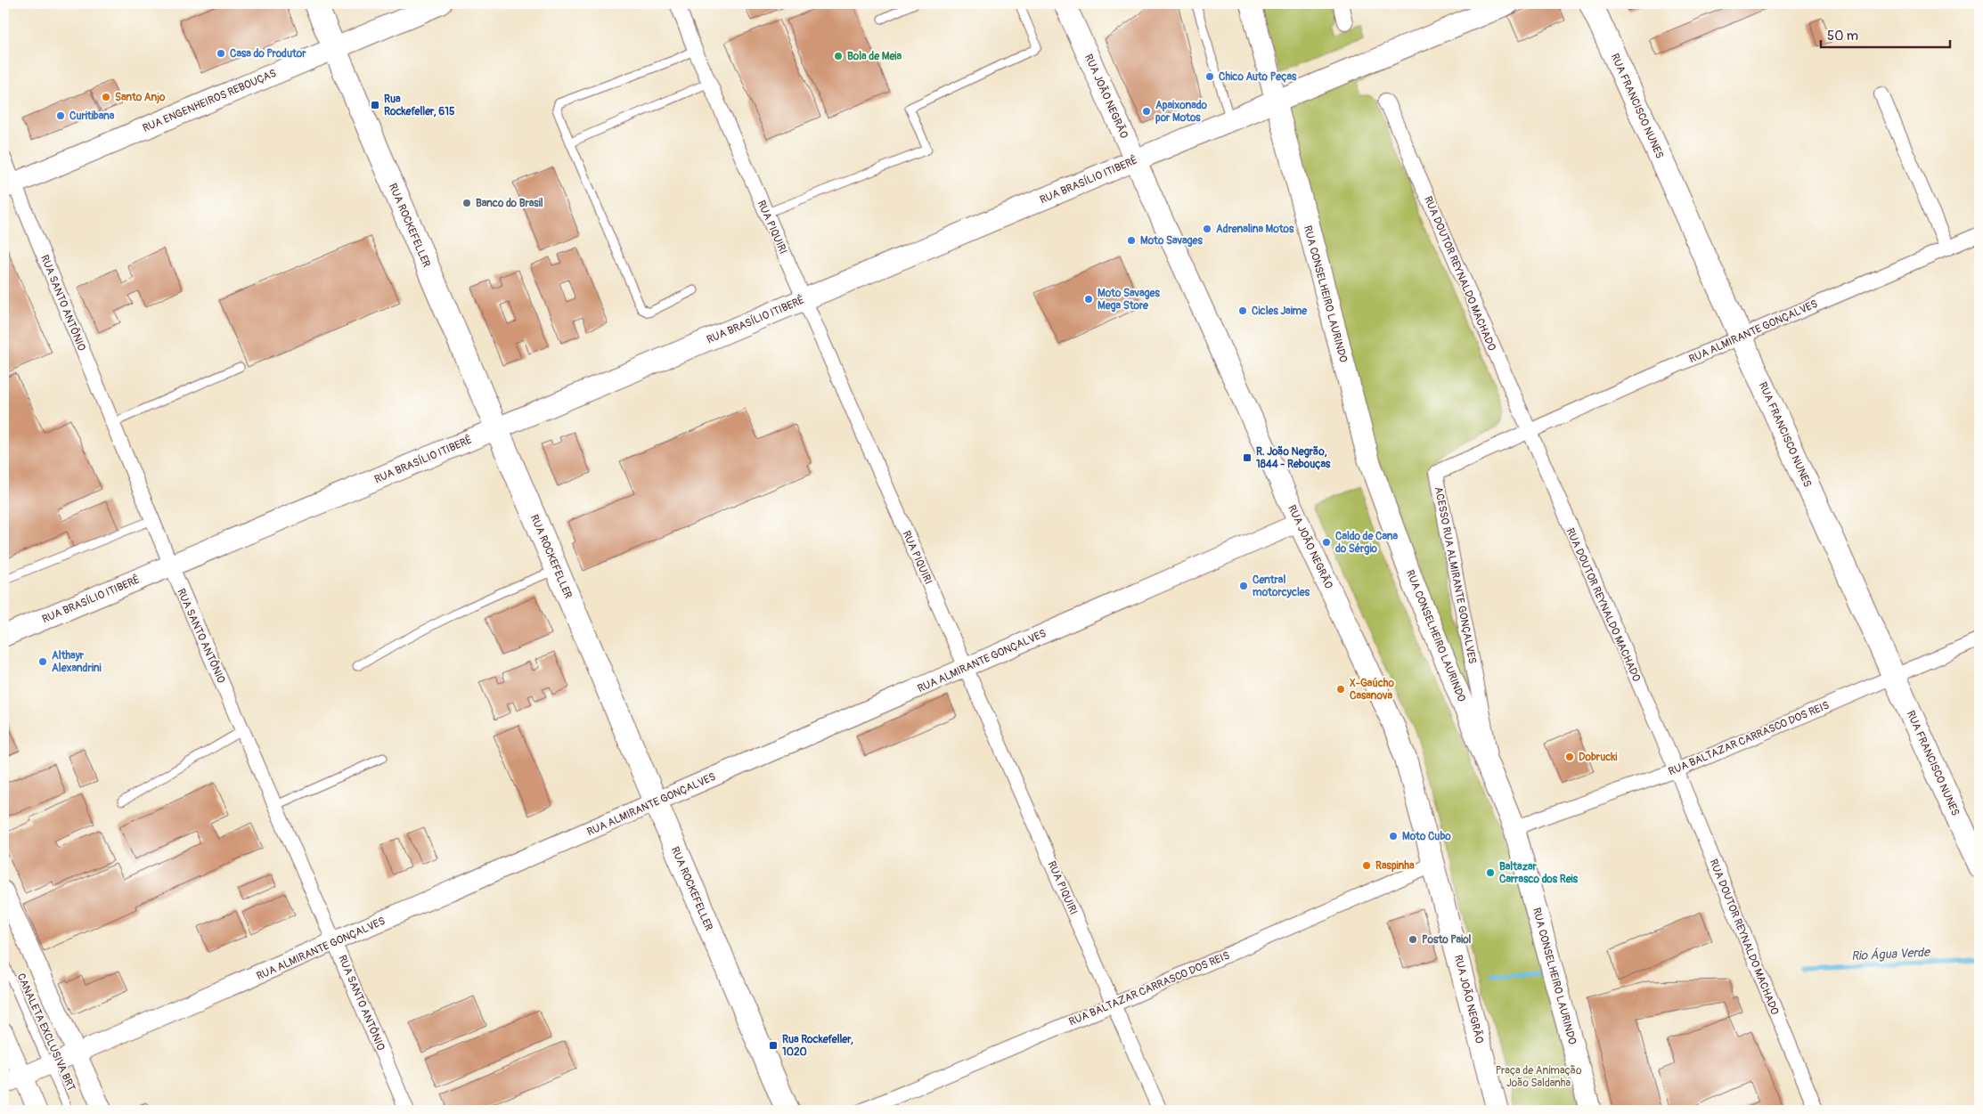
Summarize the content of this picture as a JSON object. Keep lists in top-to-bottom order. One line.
{"streets":{"main road":["RUA JOÃO NEGRÃO","RUA ENGENHEIROS REBOUÇAS","RUA FRANCISCO NUNES","RUA BRASÍLIO ITIBERÊ","RUA ROCKEFELLER","RUA CONSELHEIRO LAURINDO"],"street":["RUA PIQUIRI","RUA DOUTOR REYNALDO MACHADO","RUA SANTO ANTÔNIO","RUA ALMIRANTE GONÇALVES","ACESSO RUA ALMIRANTE GONÇALVES","RUA BALTAZAR CARRASCO DOS REIS"],"lane":["CANALETA EXCLUSIVA BRT"]},"crossings":[["RUA JOÃO NEGRÃO","RUA BRASÍLIO ITIBERÊ"],["RUA JOÃO NEGRÃO","RUA ALMIRANTE GONÇALVES"],["RUA JOÃO NEGRÃO","RUA BALTAZAR CARRASCO DOS REIS"],["RUA ENGENHEIROS REBOUÇAS","RUA ROCKEFELLER"],["RUA ENGENHEIROS REBOUÇAS","RUA SANTO ANTÔNIO"],["RUA FRANCISCO NUNES","RUA ALMIRANTE GONÇALVES"],["RUA FRANCISCO NUNES","RUA BALTAZAR CARRASCO DOS REIS"],["RUA BRASÍLIO ITIBERÊ","RUA ROCKEFELLER"],["RUA BRASÍLIO ITIBERÊ","RUA PIQUIRI"],["RUA BRASÍLIO ITIBERÊ","RUA CONSELHEIRO LAURINDO"],["RUA BRASÍLIO ITIBERÊ","RUA SANTO ANTÔNIO"],["RUA ROCKEFELLER","RUA ALMIRANTE GONÇALVES"],["RUA PIQUIRI","RUA ALMIRANTE GONÇALVES"],["RUA PIQUIRI","RUA BALTAZAR CARRASCO DOS REIS"],["RUA DOUTOR REYNALDO MACHADO","RUA ALMIRANTE GONÇALVES"],["RUA DOUTOR REYNALDO MACHADO","ACESSO RUA ALMIRANTE GONÇALVES"],["RUA DOUTOR REYNALDO MACHADO","RUA BALTAZAR CARRASCO DOS REIS"],["RUA CONSELHEIRO LAURINDO","ACESSO RUA ALMIRANTE GONÇALVES"],["RUA CONSELHEIRO LAURINDO","RUA BALTAZAR CARRASCO DOS REIS"],["RUA SANTO ANTÔNIO","RUA ALMIRANTE GONÇALVES"],["RUA ALMIRANTE GONÇALVES","ACESSO RUA ALMIRANTE GONÇALVES"],["RUA ALMIRANTE GONÇALVES","CANALETA EXCLUSIVA BRT"]],"water":["Rio Água Verde"],"parks":["Praça de Animação João Saldanha"],"places":{"other":["Casa do Produtor","Bola de Meia","Chico Auto Peças","Santo Anjo","Apaixonado por Motos","Curitibana","Banco do Brasil","Adrenalina Motos","Moto Savages","Moto Savages Mega Store","Cicles Jaime","Caldo de Cana do Sérgio","Central motorcycles","Althayr Alexandrini","X-Gaúcho Casanova","Dobrucki","Moto Cubo","Raspinha","Baltazar Carrasco dos Reis","Posto Paiol"],"transit":["Rua Rockefeller, 615","R. João Negrão, 1844 - Rebouças","Rua Rockefeller, 1020"]},"scale_bar":"50 m"}
